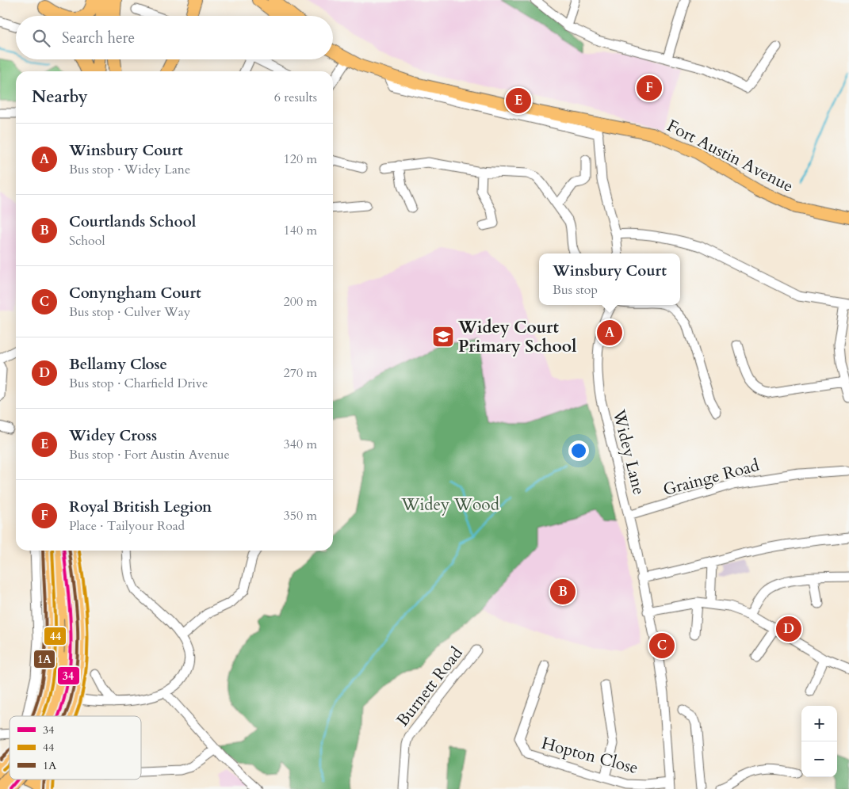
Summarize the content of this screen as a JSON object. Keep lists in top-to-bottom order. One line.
{"streets":{"main road":["Fort Austin Avenue"],"street":["Widey Lane","Grainge Road","Burnett Road","Hopton Close"]},"crossings":[["Widey Lane","Grainge Road"],["Widey Lane","Hopton Close"]],"parks":["Widey Wood"],"places":{"school or university":["Widey Court Primary School"]},"lines":["transit line 34","transit line 44","transit line 1A"],"legend":["34","44","1A"],"page":{"search":"Search here","heading":["Nearby","6 results"],"pins":["F","E","A","B","D","C"],"list":[{"mark":"A","name":"Winsbury Court","note":"Bus stop · Widey Lane","value":"120 m"},{"mark":"B","name":"Courtlands School","note":"School","value":"140 m"},{"mark":"C","name":"Conyngham Court","note":"Bus stop · Culver Way","value":"200 m"},{"mark":"D","name":"Bellamy Close","note":"Bus stop · Charfield Drive","value":"270 m"},{"mark":"E","name":"Widey Cross","note":"Bus stop · Fort Austin Avenue","value":"340 m"},{"mark":"F","name":"Royal British Legion","note":"Place · Tailyour Road","value":"350 m"}],"popup":["Winsbury Court","Bus stop"],"map_buttons":["+","−"]}}
